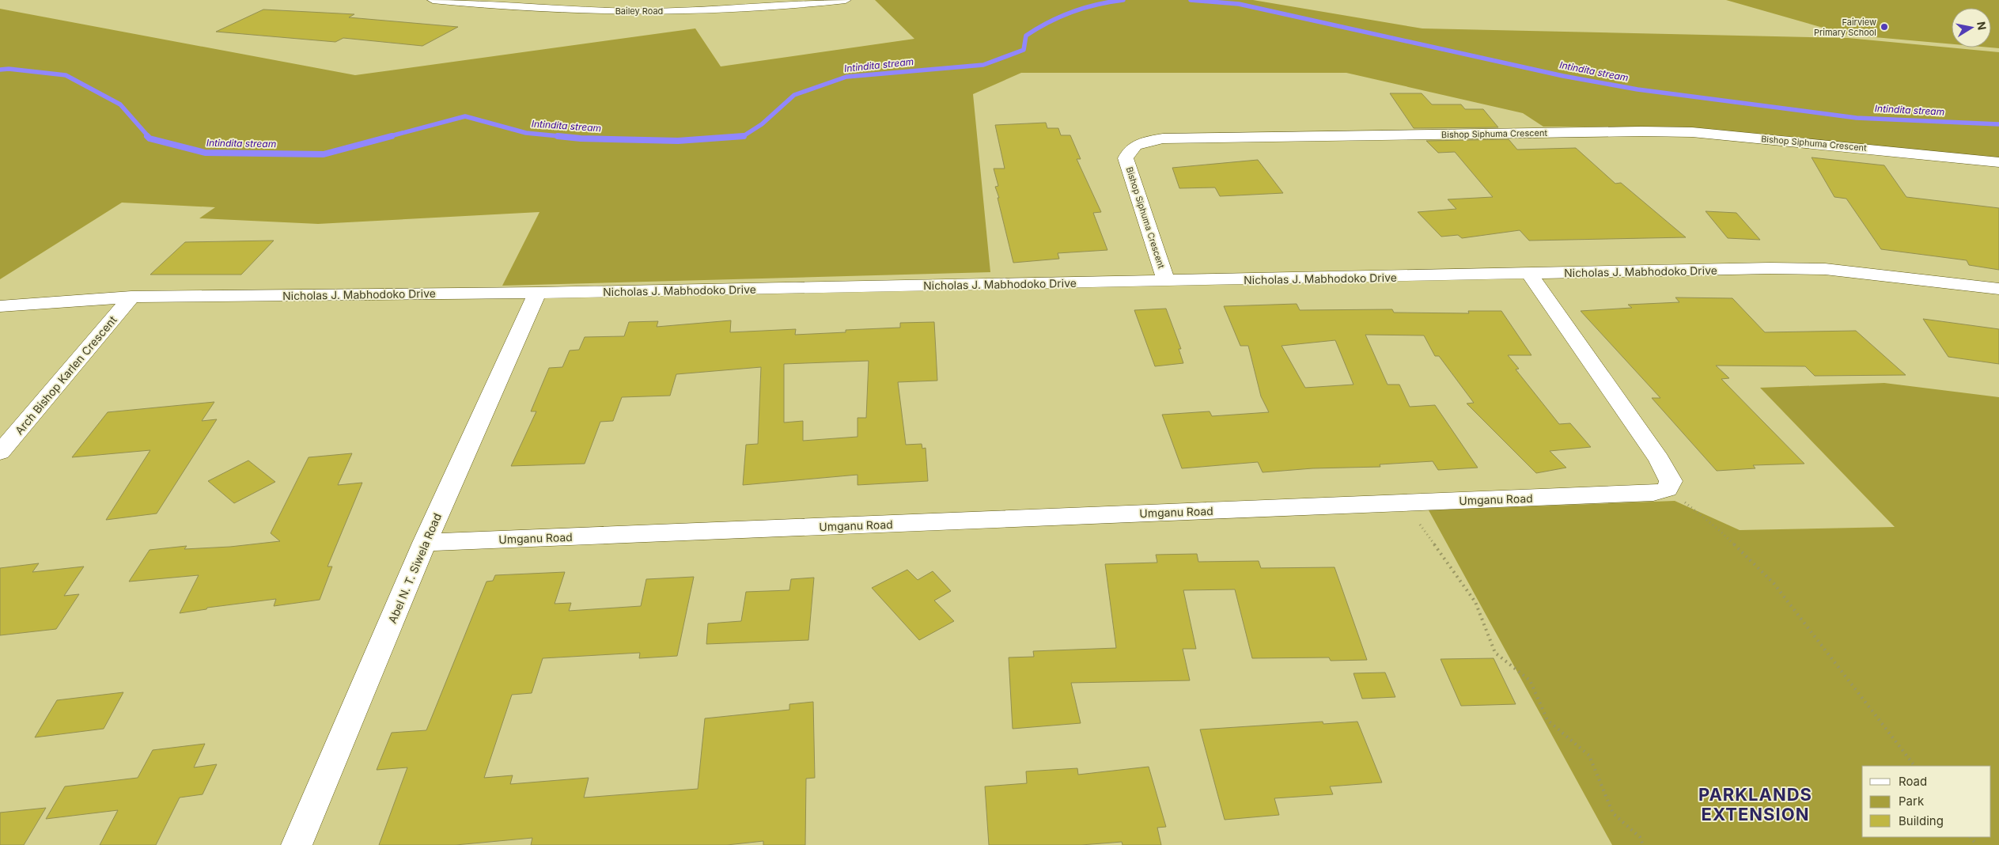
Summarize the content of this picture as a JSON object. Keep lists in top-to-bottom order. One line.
{"streets":{"street":["Bailey Road","Bishop Siphuma Crescent","Nicholas J. Mabhodoko Drive","Arch Bishop Karlen Crescent","Umganu Road","Abel N. T. Siwela Road"]},"crossings":[["Bishop Siphuma Crescent","Nicholas J. Mabhodoko Drive"],["Nicholas J. Mabhodoko Drive","Arch Bishop Karlen Crescent"],["Nicholas J. Mabhodoko Drive","Abel N. T. Siwela Road"],["Umganu Road","Abel N. T. Siwela Road"]],"districts":["PARKLANDS EXTENSION"],"water":["Intindita stream"],"places":["Fairview Primary School"],"legend":["Road","Park","Building"],"north":"right"}
